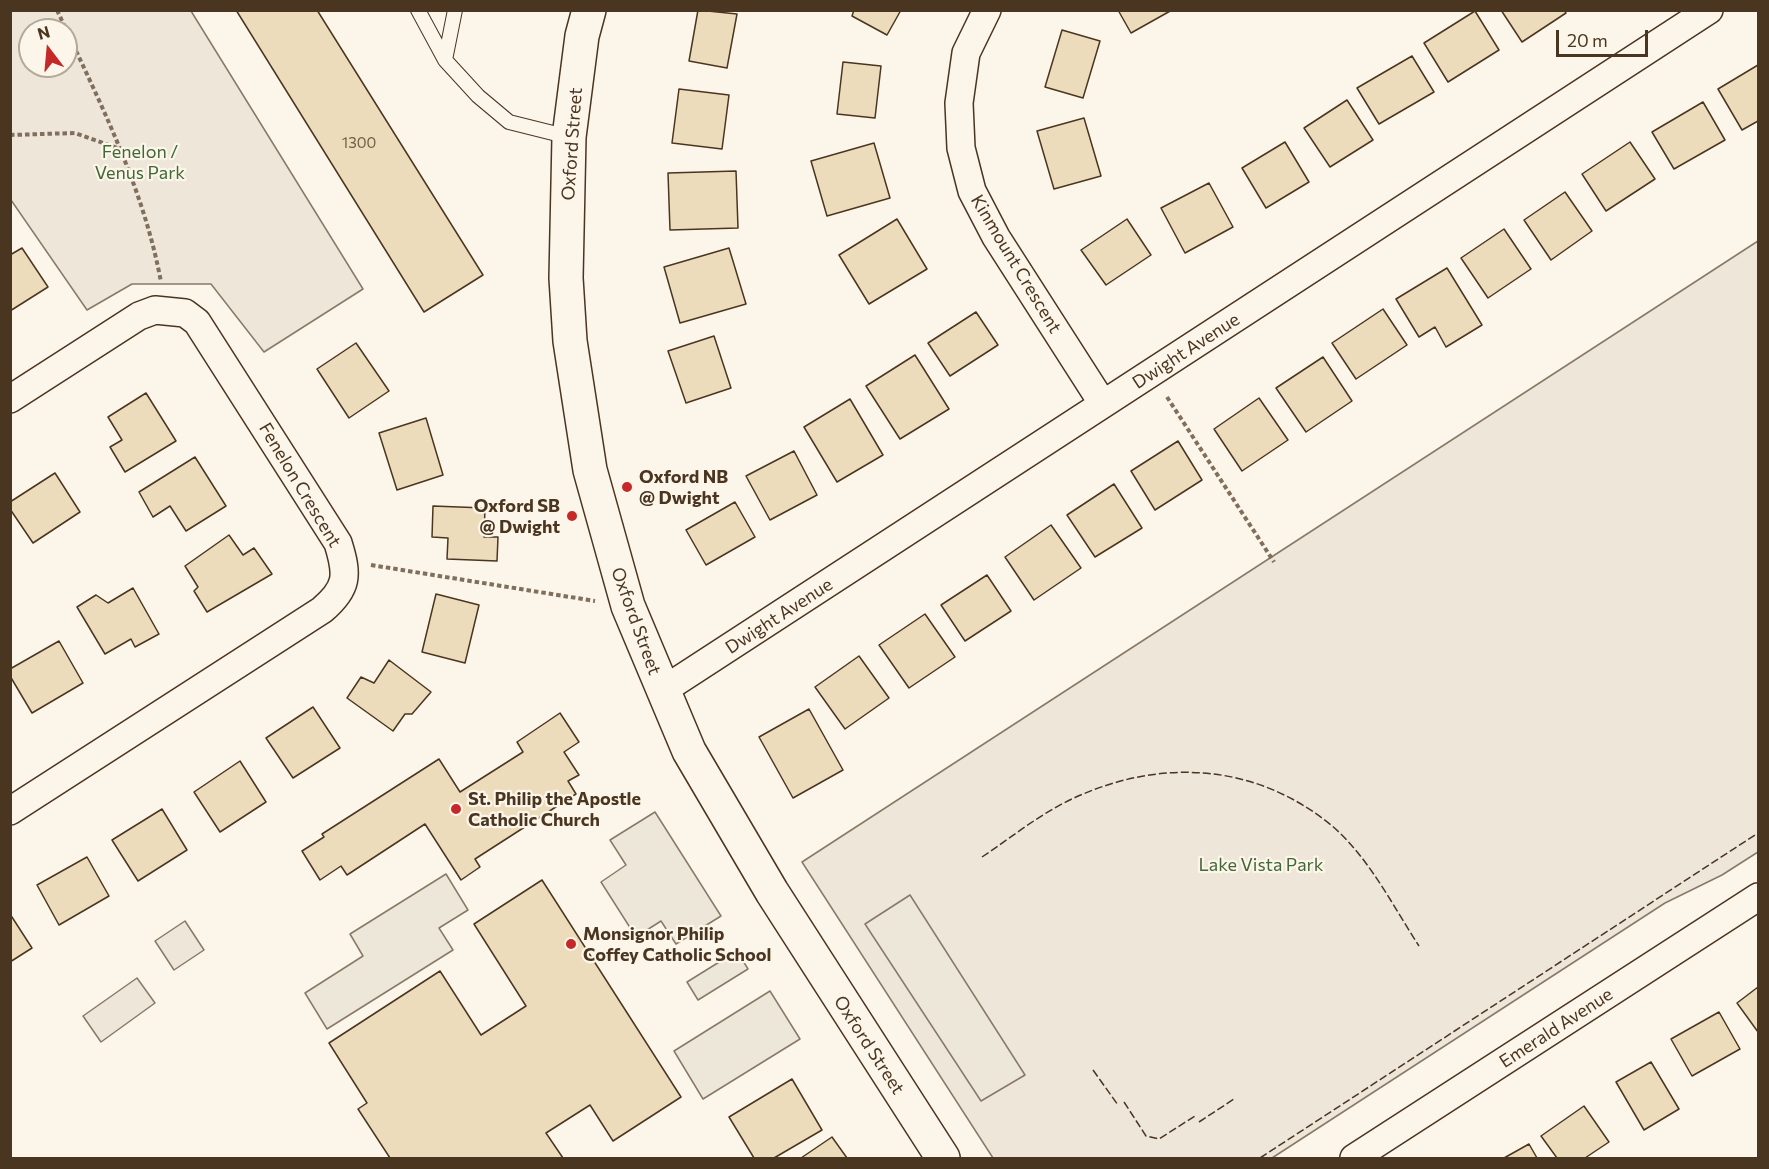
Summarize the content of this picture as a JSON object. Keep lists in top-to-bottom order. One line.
{"streets":{"street":["Oxford Street","Kinmount Crescent","Dwight Avenue","Fenelon Crescent","Emerald Avenue"]},"crossings":[["Oxford Street","Dwight Avenue"],["Kinmount Crescent","Dwight Avenue"]],"parks":["Fenelon / Venus Park","Lake Vista Park"],"places":["Oxford NB @ Dwight","Oxford SB @ Dwight","St. Philip the Apostle Catholic Church","Monsignor Philip Coffey Catholic School"],"house_numbers":["1300"],"scale_bar":"20 m","north":"top"}
